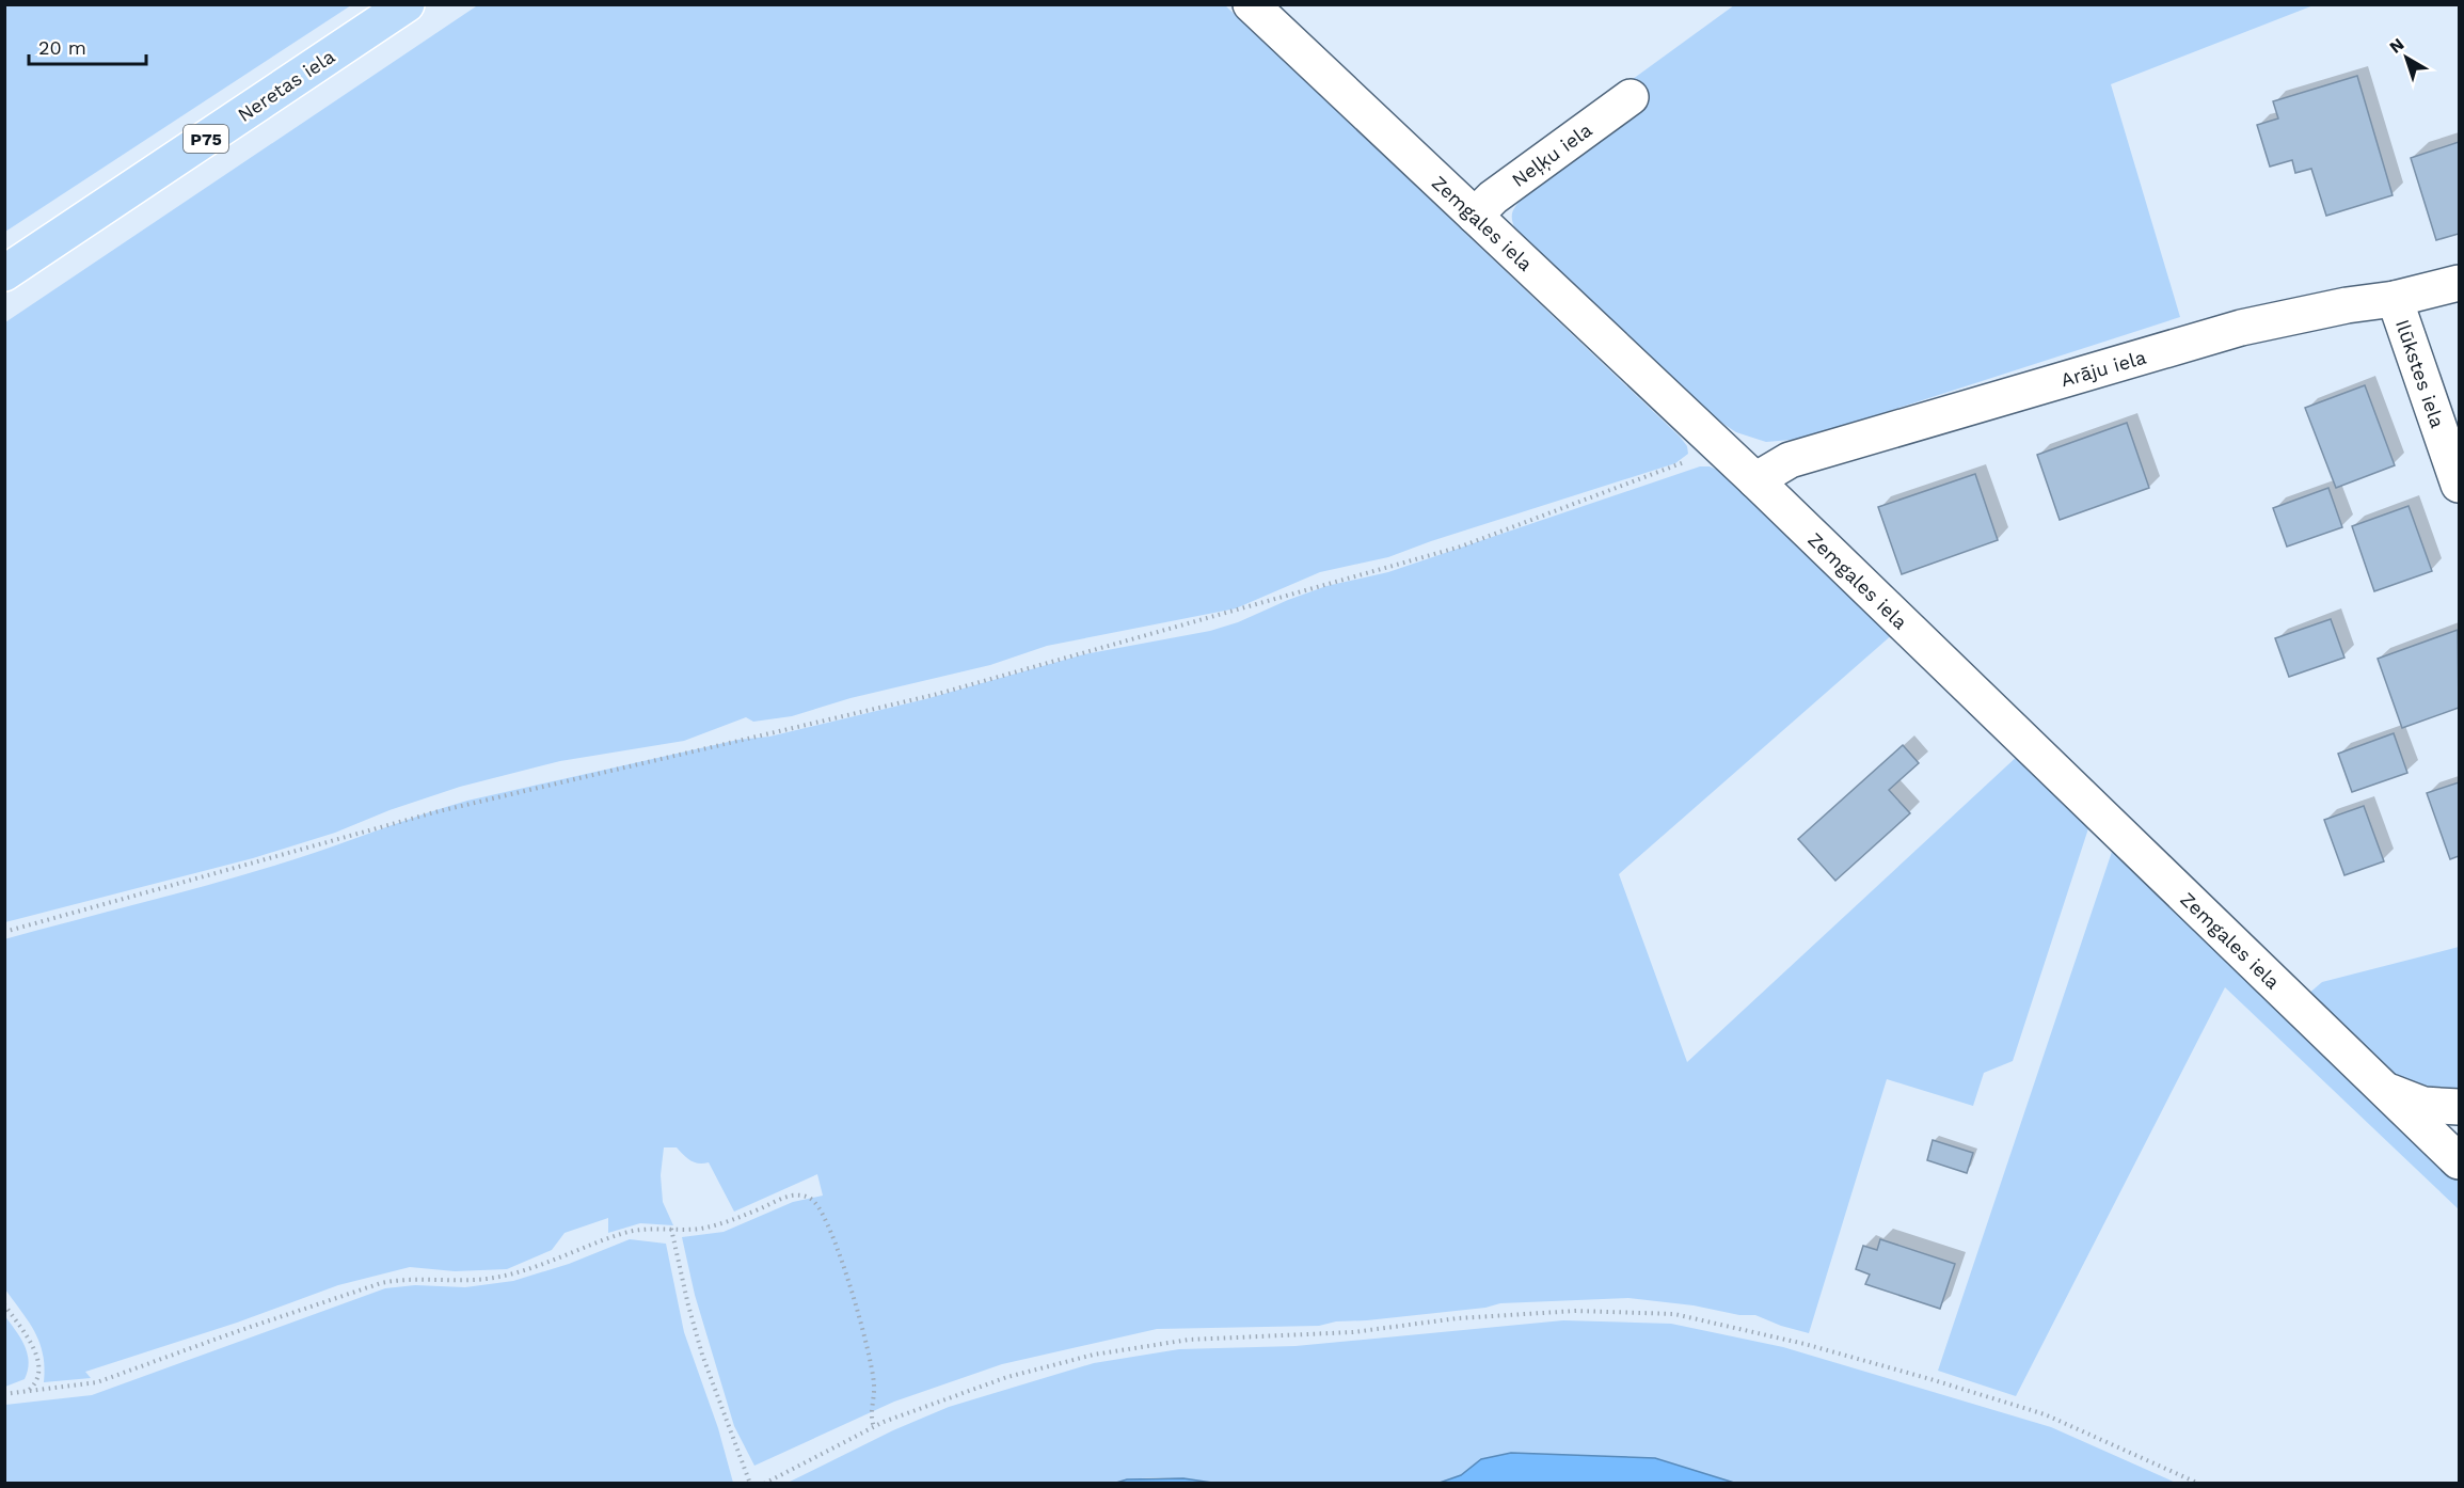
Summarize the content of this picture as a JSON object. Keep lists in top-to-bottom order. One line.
{"streets":{"main road":["Neretas iela","P75"],"street":["Neļķu iela","Zemgales iela","Arāju iela","Ilūkstes iela"]},"crossings":[["Neļķu iela","Zemgales iela"],["Zemgales iela","Arāju iela"],["Arāju iela","Ilūkstes iela"]],"scale_bar":"20 m","north":"top left"}
